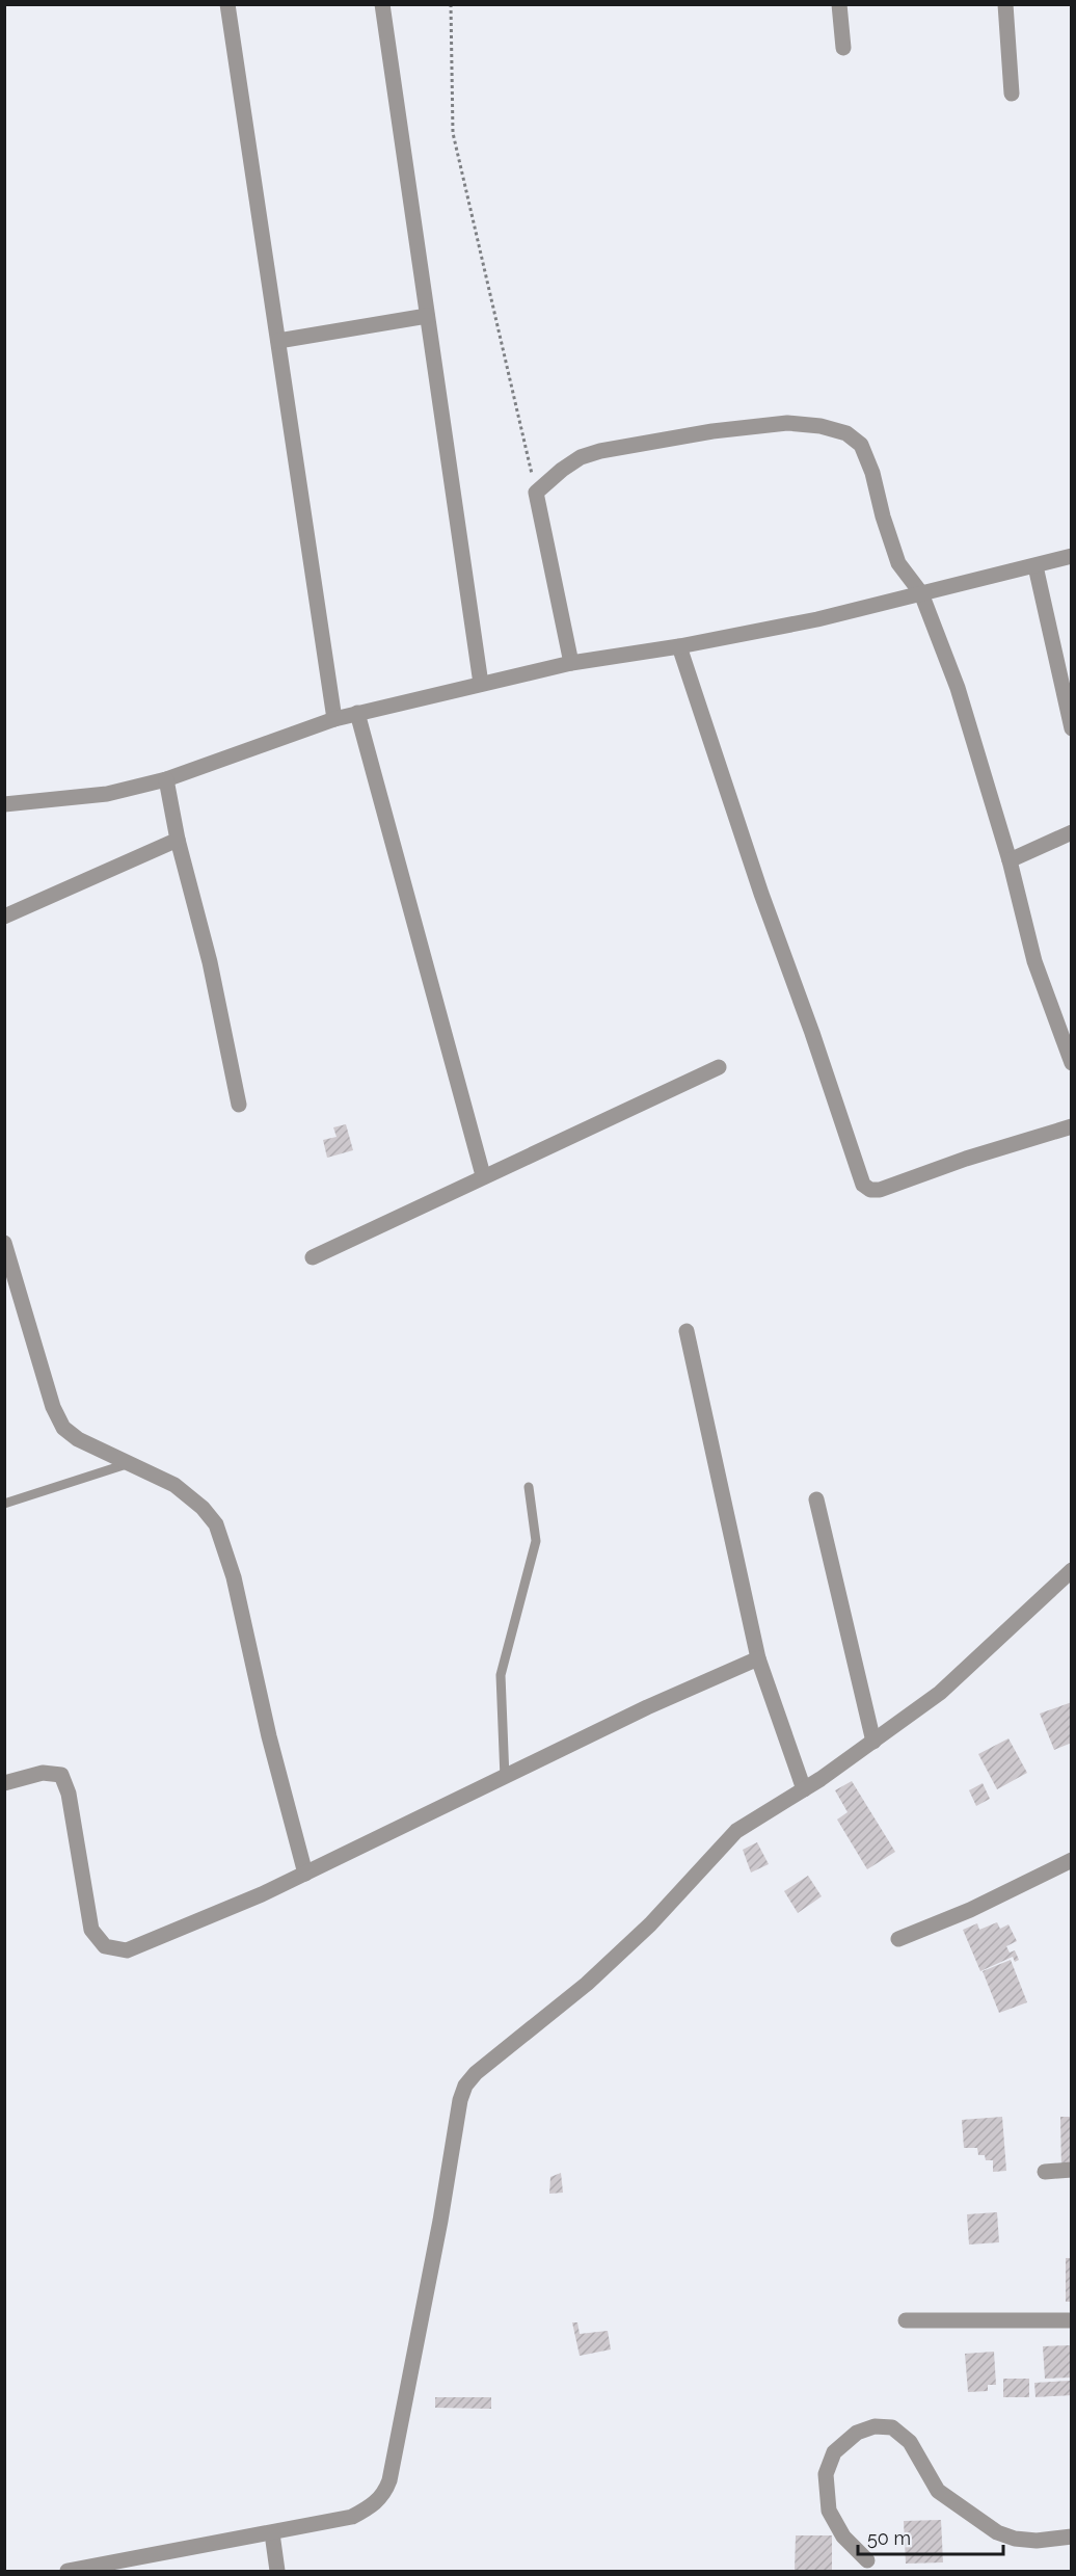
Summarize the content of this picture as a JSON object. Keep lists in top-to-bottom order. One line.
{"scale_bar":"50 m"}
